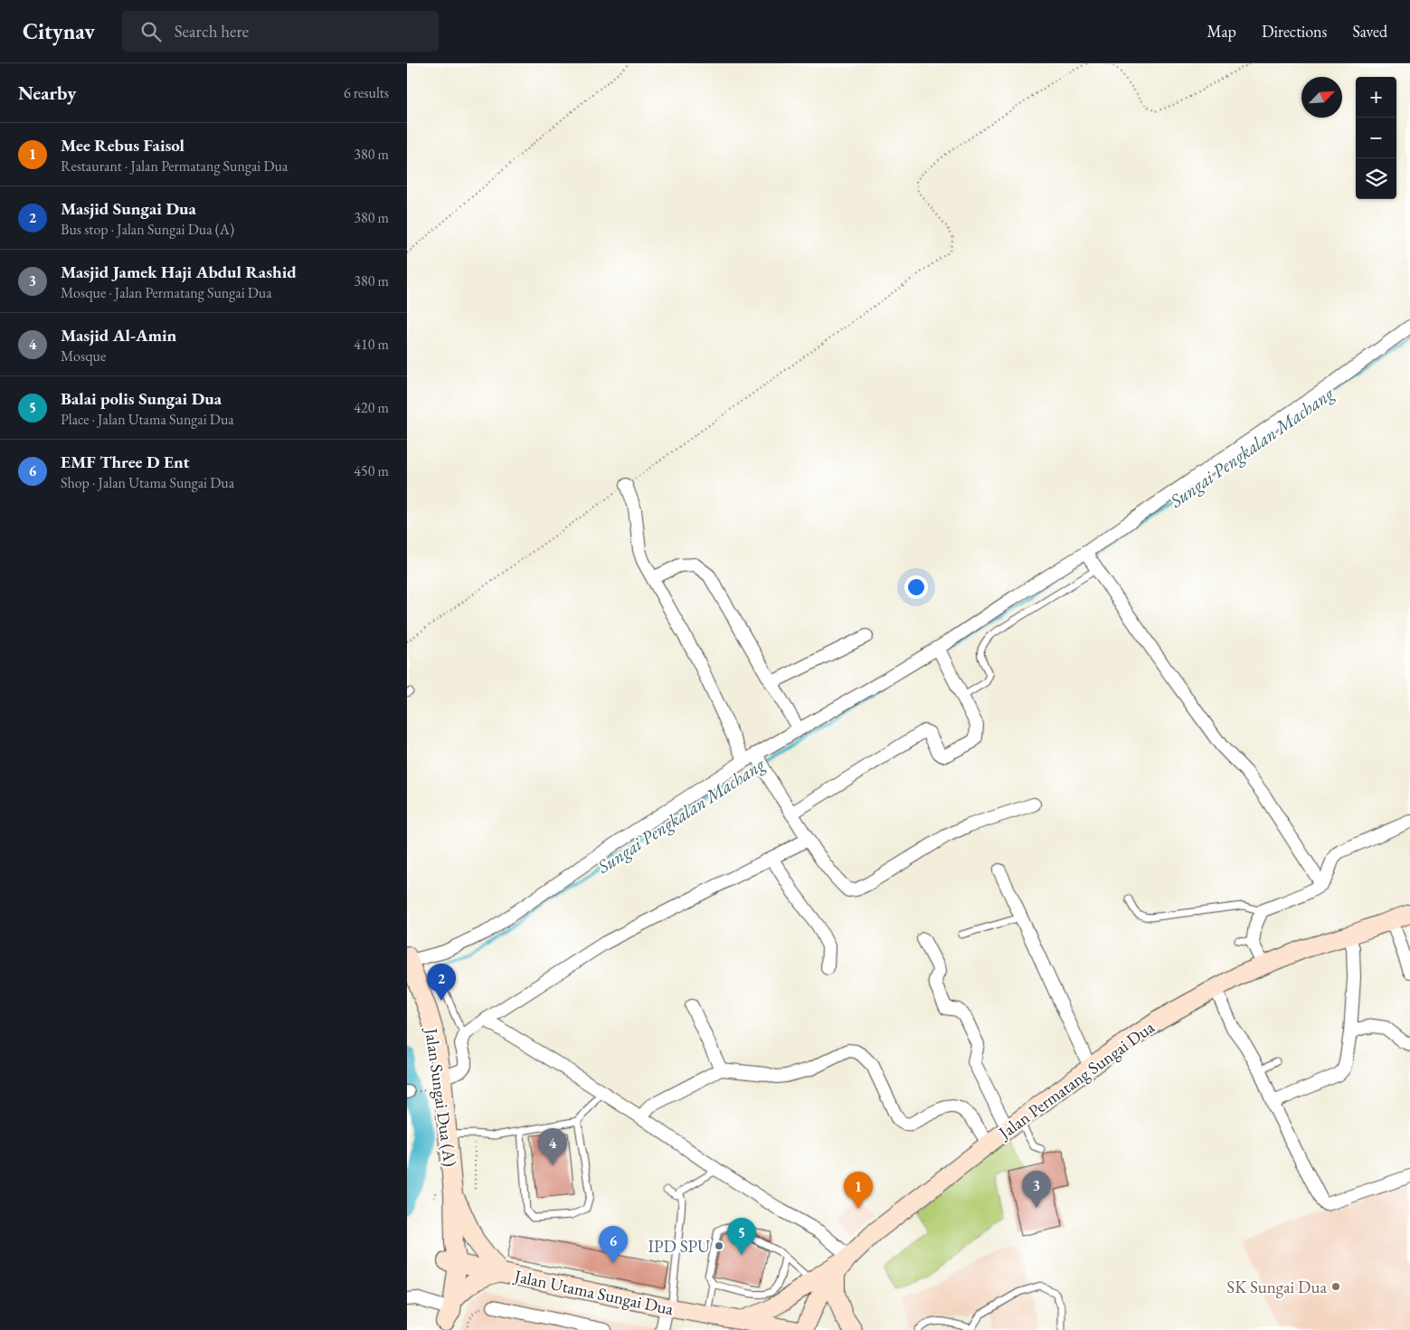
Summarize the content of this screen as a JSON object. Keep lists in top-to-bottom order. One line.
{"streets":{"main road":["Jalan Permatang Sungai Dua","Jalan Sungai Dua (A)","Jalan Utama Sungai Dua"]},"crossings":[["Jalan Sungai Dua (A)","Jalan Utama Sungai Dua"]],"water":["Sungai Pengkalan Machang"],"places":["IPD SPU","SK Sungai Dua"],"north":"top right","page":{"header":"Citynav","search":"Search here","nav":["Map","Directions","Saved"],"heading":["Nearby","6 results"],"map_buttons":["+","−"],"list":[{"mark":"1","name":"Mee Rebus Faisol","note":"Restaurant · Jalan Permatang Sungai Dua","value":"380 m"},{"mark":"2","name":"Masjid Sungai Dua","note":"Bus stop · Jalan Sungai Dua (A)","value":"380 m"},{"mark":"3","name":"Masjid Jamek Haji Abdul Rashid","note":"Mosque · Jalan Permatang Sungai Dua","value":"380 m"},{"mark":"4","name":"Masjid Al-Amin","note":"Mosque","value":"410 m"},{"mark":"5","name":"Balai polis Sungai Dua","note":"Place · Jalan Utama Sungai Dua","value":"420 m"},{"mark":"6","name":"EMF Three D Ent","note":"Shop · Jalan Utama Sungai Dua","value":"450 m"}],"pins":["2","4","3","1","5","6"]}}
